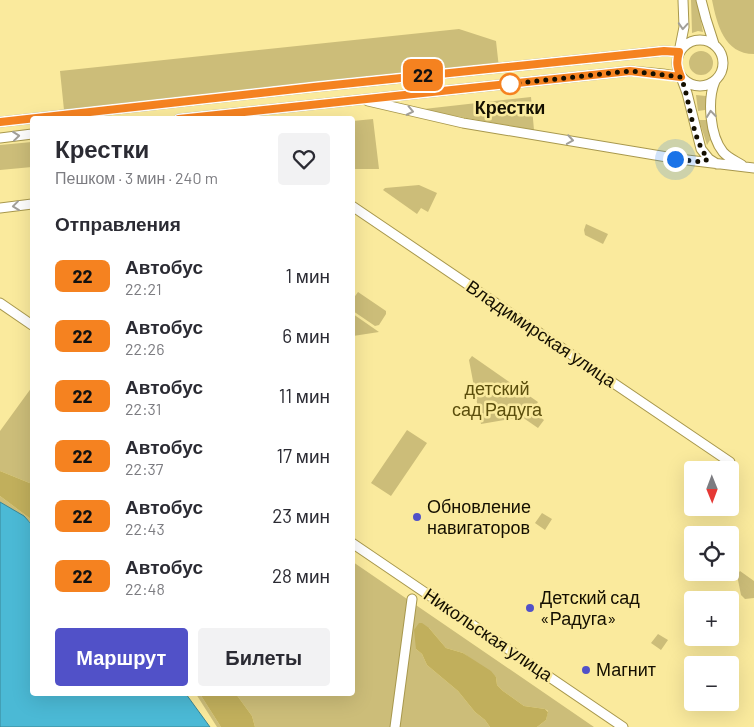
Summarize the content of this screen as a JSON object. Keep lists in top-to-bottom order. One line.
{"streets":{"street":["Владимирская улица","Никольская улица"]},"parks":["детский сад Радуга"],"places":["Крестки","Обновление навигаторов","Детский сад «Радуга»","Магнит"],"lines":["bus line 22"],"north":"bottom","page":{"on_map":"22","heading":[["Крестки","Пешком · 3 мин · 240 m"],"Отправления"],"list":[{"mark":"22","name":"Автобус","note":"22:21","value":"1 мин"},{"mark":"22","name":"Автобус","note":"22:26","value":"6 мин"},{"mark":"22","name":"Автобус","note":"22:31","value":"11 мин"},{"mark":"22","name":"Автобус","note":"22:37","value":"17 мин"},{"mark":"22","name":"Автобус","note":"22:43","value":"23 мин"},{"mark":"22","name":"Автобус","note":"22:48","value":"28 мин"}],"map_buttons":["+","−"],"buttons":["Маршрут","Билеты"]}}
